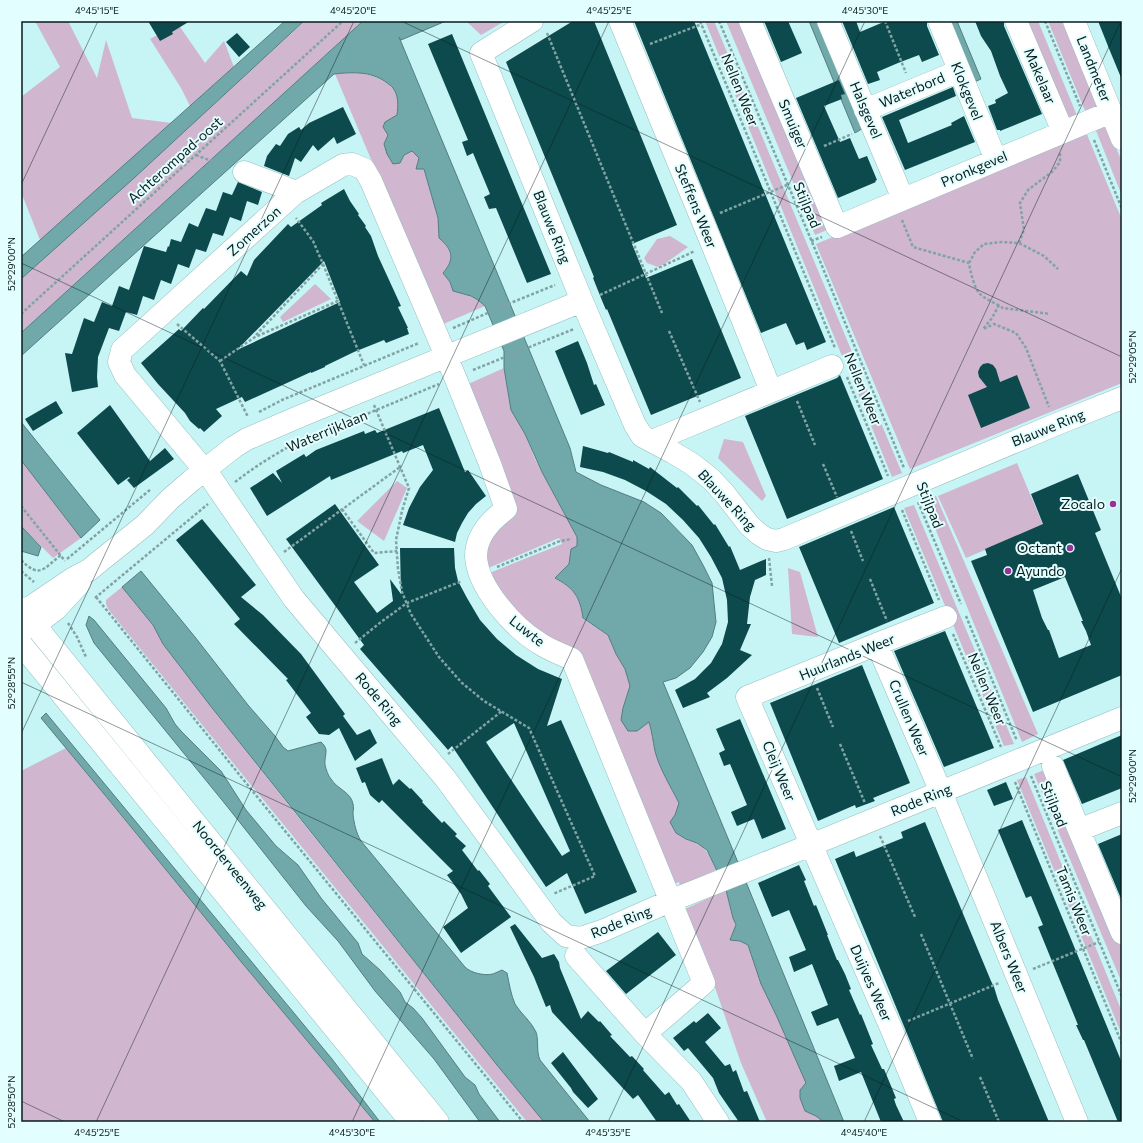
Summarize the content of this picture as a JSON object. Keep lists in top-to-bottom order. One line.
{"streets":{"street":["Landmeter","Makelaar","Waterbord","Klokgevel","Halsgevel","Smuiger","Pronkgevel","Steffens Weer","Blauwe Ring","Zomerzon","Waterrijklaan","Luwte","Huurlands Weer","Rode Ring","Crullen Weer","Cleij Weer","Noorderveenweg","Albers Weer","Duijves Weer"],"path":["Nellen Weer","Achterompad-oost","Stijlpad","Tamis Weer"]},"crossings":[["Landmeter","Pronkgevel"],["Makelaar","Pronkgevel"],["Nellen Weer","Stijlpad"],["Nellen Weer","Blauwe Ring"],["Nellen Weer","Huurlands Weer"],["Nellen Weer","Rode Ring"],["Nellen Weer","Tamis Weer"],["Waterbord","Klokgevel"],["Waterbord","Halsgevel"],["Klokgevel","Pronkgevel"],["Halsgevel","Pronkgevel"],["Smuiger","Pronkgevel"],["Stijlpad","Blauwe Ring"],["Stijlpad","Huurlands Weer"],["Stijlpad","Rode Ring"],["Stijlpad","Tamis Weer"],["Blauwe Ring","Waterrijklaan"],["Zomerzon","Waterrijklaan"],["Zomerzon","Luwte"],["Zomerzon","Rode Ring"],["Waterrijklaan","Luwte"],["Waterrijklaan","Rode Ring"],["Waterrijklaan","Noorderveenweg"],["Luwte","Rode Ring"],["Huurlands Weer","Crullen Weer"],["Huurlands Weer","Cleij Weer"],["Rode Ring","Crullen Weer"],["Rode Ring","Cleij Weer"],["Rode Ring","Tamis Weer"],["Rode Ring","Albers Weer"],["Rode Ring","Duijves Weer"],["Crullen Weer","Albers Weer"],["Cleij Weer","Duijves Weer"]],"places":["Zocalo","Octant","Ayundo"],"coordinates":["4°45'15\"E","4°45'20\"E","4°45'25\"E","4°45'30\"E","52°29'00\"N","52°29'05\"N","52°28'55\"N","52°28'50\"N","4°45'35\"E","4°45'40\"E"]}
